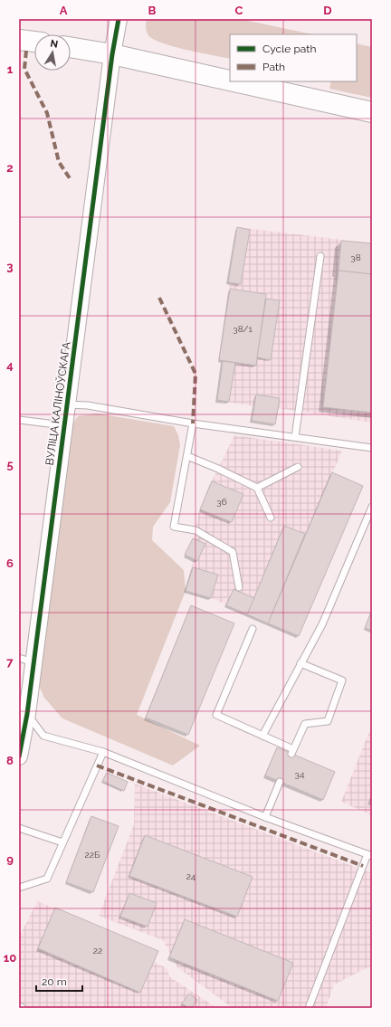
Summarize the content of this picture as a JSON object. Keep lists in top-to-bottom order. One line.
{"streets":{"street":["ВУЛІЦА КАЛІНОЎСКАГА"]},"house_numbers":["38","38/1","36","34","22Б","24","22"],"legend":["Cycle path","Path"],"scale_bar":"20 m","north":"top","grid":{"columns":["A","B","C","D"],"rows":["1","2","3","4","5","6","7","8","9","10"]}}
